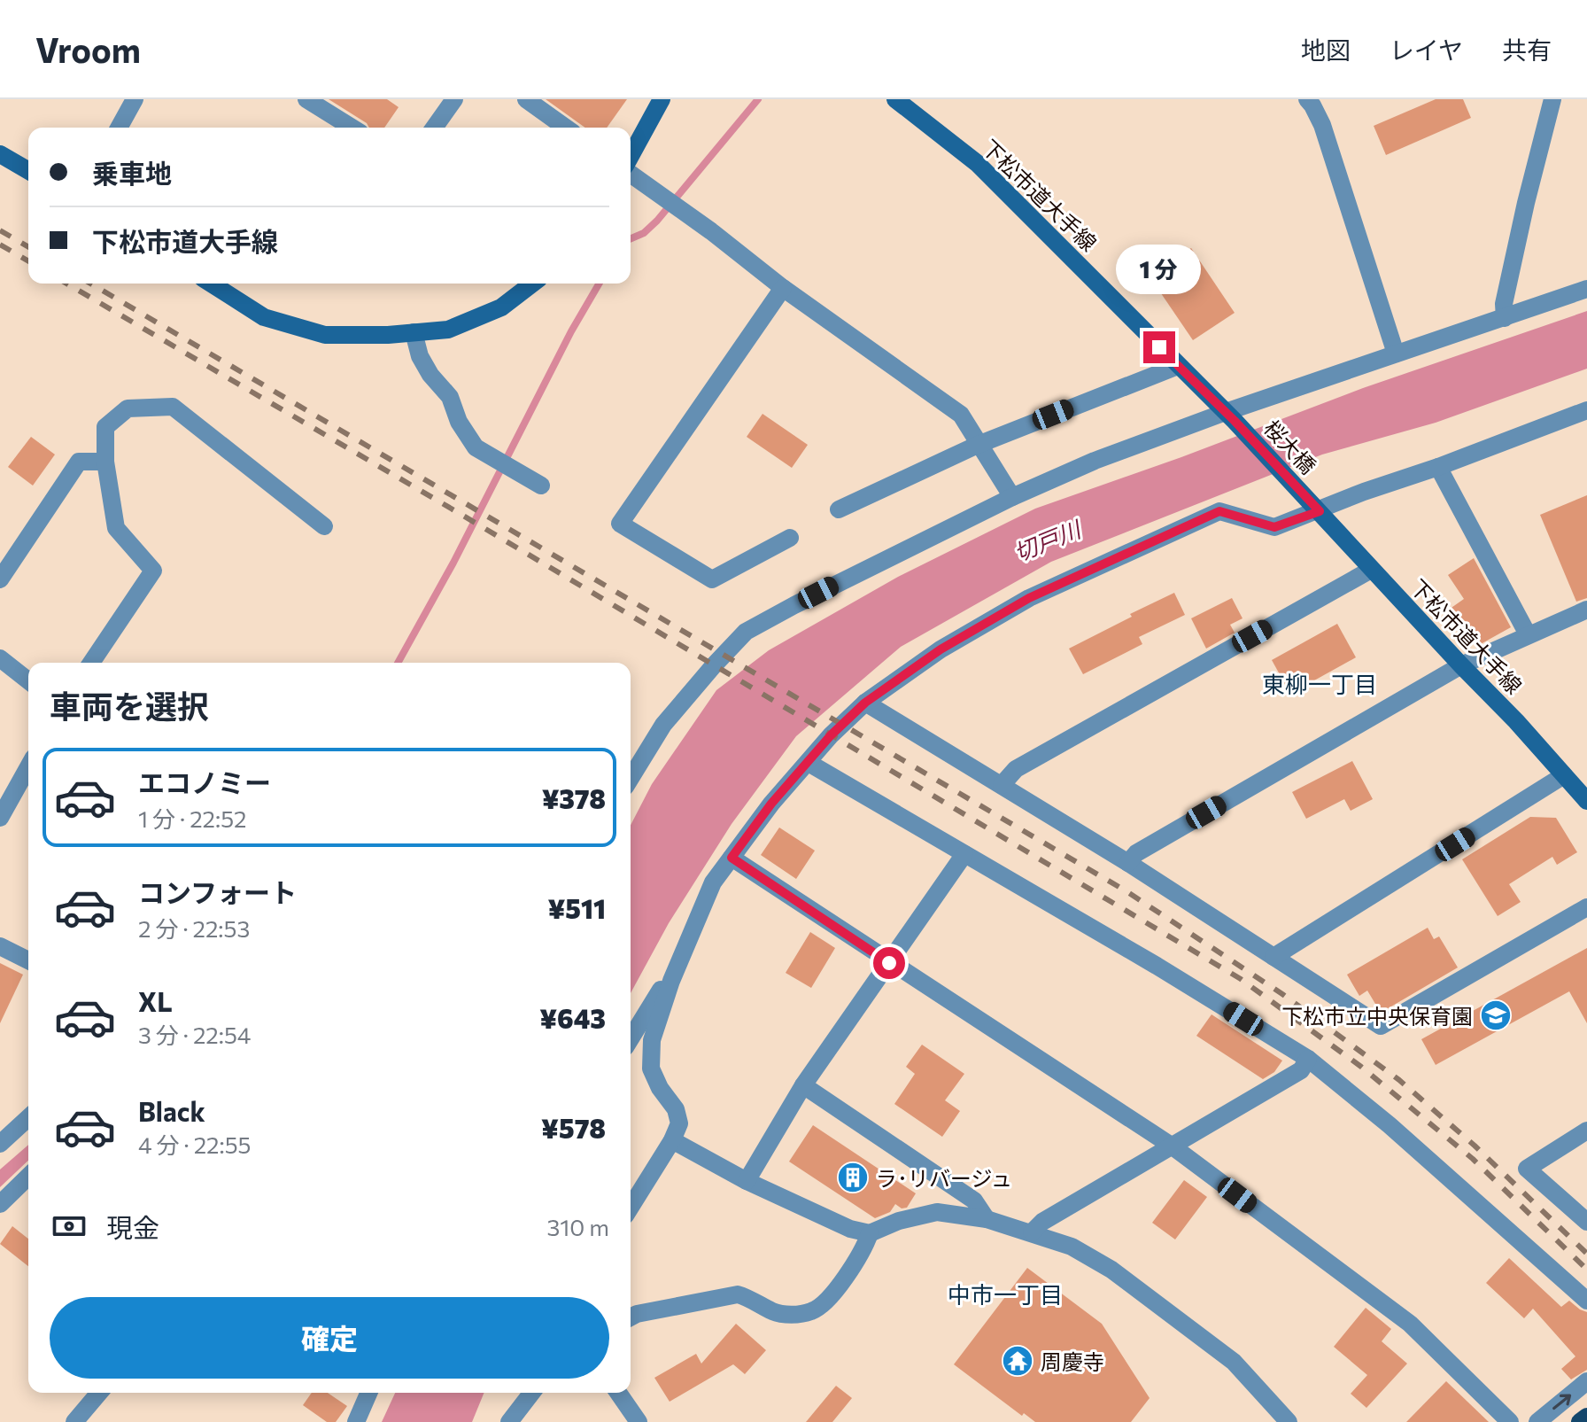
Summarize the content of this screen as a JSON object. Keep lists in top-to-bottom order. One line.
{"streets":{"street":["下松市道大手線","桜大橋"]},"crossings":[["下松市道大手線","桜大橋"]],"districts":["東柳一丁目","中市一丁目"],"water":["切戸川"],"places":{"school or university":["下松市立中央保育園"],"building":["ラ･リバージュ"],"temple":["周慶寺"]},"page":{"header":"Vroom","nav":["地図","レイヤ","共有"],"banner":["乗車地","下松市道大手線"],"bubble":"1 分","heading":"車両を選択","list":[{"name":"エコノミー","note":"1 分 · 22:52","value":"¥378"},{"name":"コンフォート","note":"2 分 · 22:53","value":"¥511"},{"name":"XL","note":"3 分 · 22:54","value":"¥643"},{"name":"Black","note":"4 分 · 22:55","value":"¥578"}],"pay":["現金","310 m"],"buttons":"確定"}}
